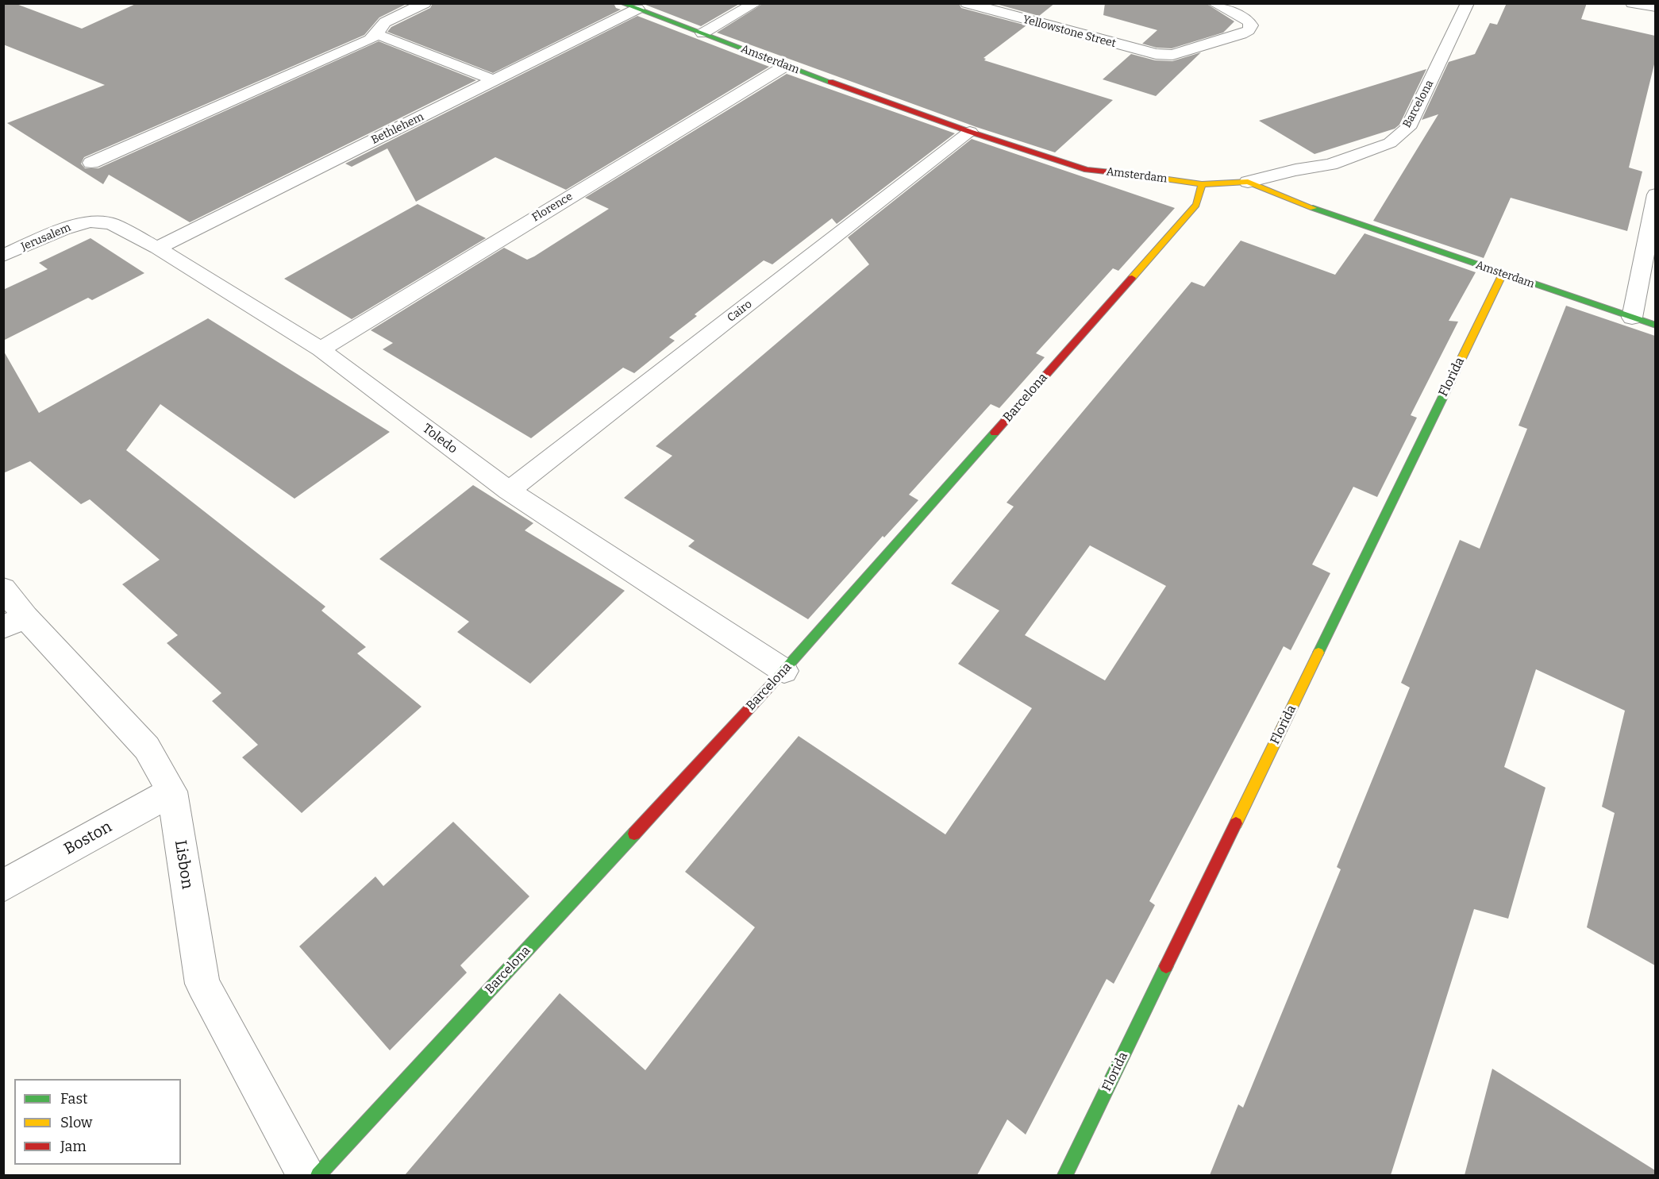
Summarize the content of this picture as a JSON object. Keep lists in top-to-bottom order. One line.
{"streets":{"street":["Yellowstone Street","Amsterdam","Barcelona","Bethlehem","Florence","Jerusalem","Cairo","Florida","Toledo","Boston","Lisbon"]},"crossings":[["Amsterdam","Barcelona"],["Amsterdam","Bethlehem"],["Amsterdam","Florence"],["Amsterdam","Cairo"],["Amsterdam","Florida"],["Barcelona","Toledo"],["Bethlehem","Toledo"],["Florence","Toledo"],["Jerusalem","Toledo"],["Cairo","Toledo"],["Boston","Lisbon"]],"legend":["Fast","Slow","Jam"]}
